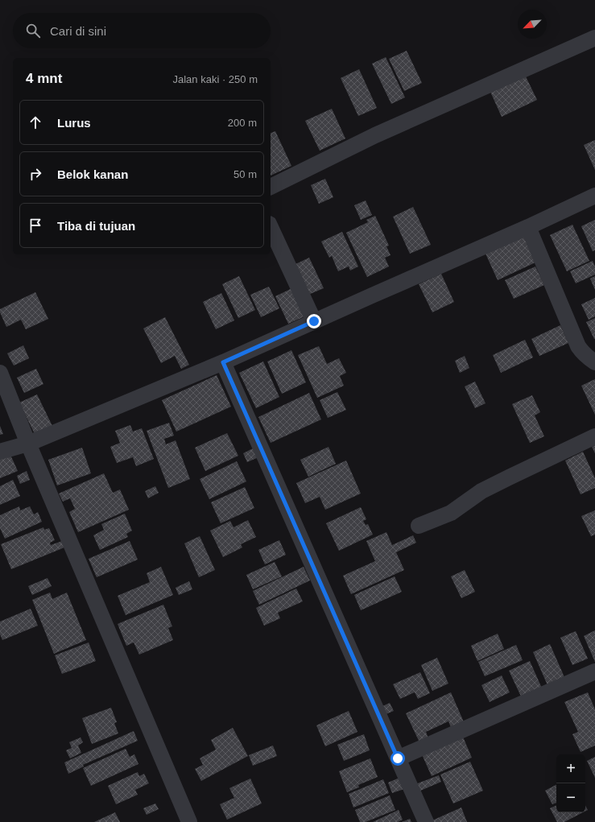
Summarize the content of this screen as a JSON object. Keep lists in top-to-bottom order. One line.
{"north":"bottom left","page":{"search":"Cari di sini","heading":["4 mnt","Jalan kaki · 250 m"],"list":[["Lurus","200 m"],["Belok kanan","50 m"],"Tiba di tujuan"],"map_buttons":["+","−"]}}
